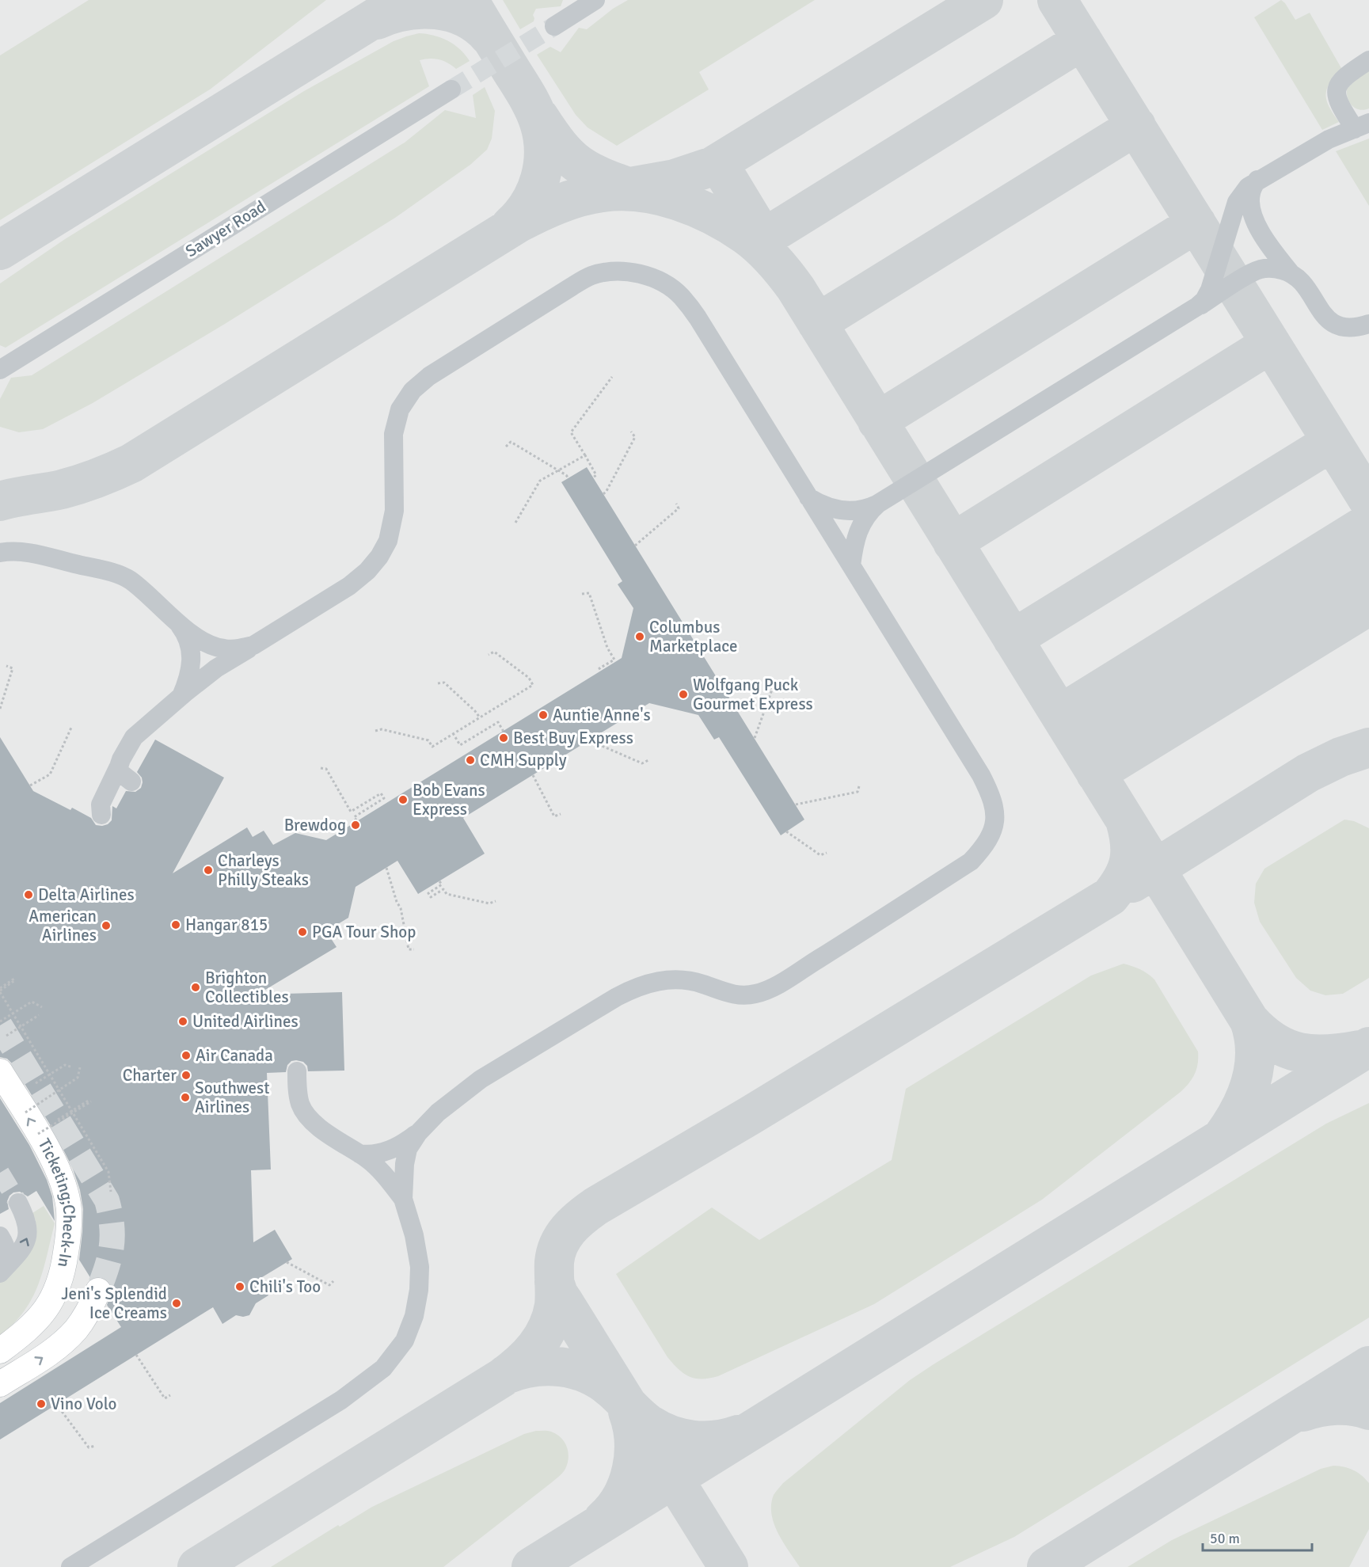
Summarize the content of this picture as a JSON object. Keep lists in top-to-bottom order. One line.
{"streets":{"main road":["Ticketing;Check-In"],"street":["Sawyer Road"]},"places":["Columbus Marketplace","Wolfgang Puck Gourmet Express","Auntie Anne's","Best Buy Express","CMH Supply","Bob Evans Express","Brewdog","Charleys Philly Steaks","Delta Airlines","Hangar 815","American Airlines","PGA Tour Shop","Brighton Collectibles","United Airlines","Air Canada","Charter","Southwest Airlines","Chili's Too","Jeni's Splendid Ice Creams","Vino Volo"],"scale_bar":"50 m"}
